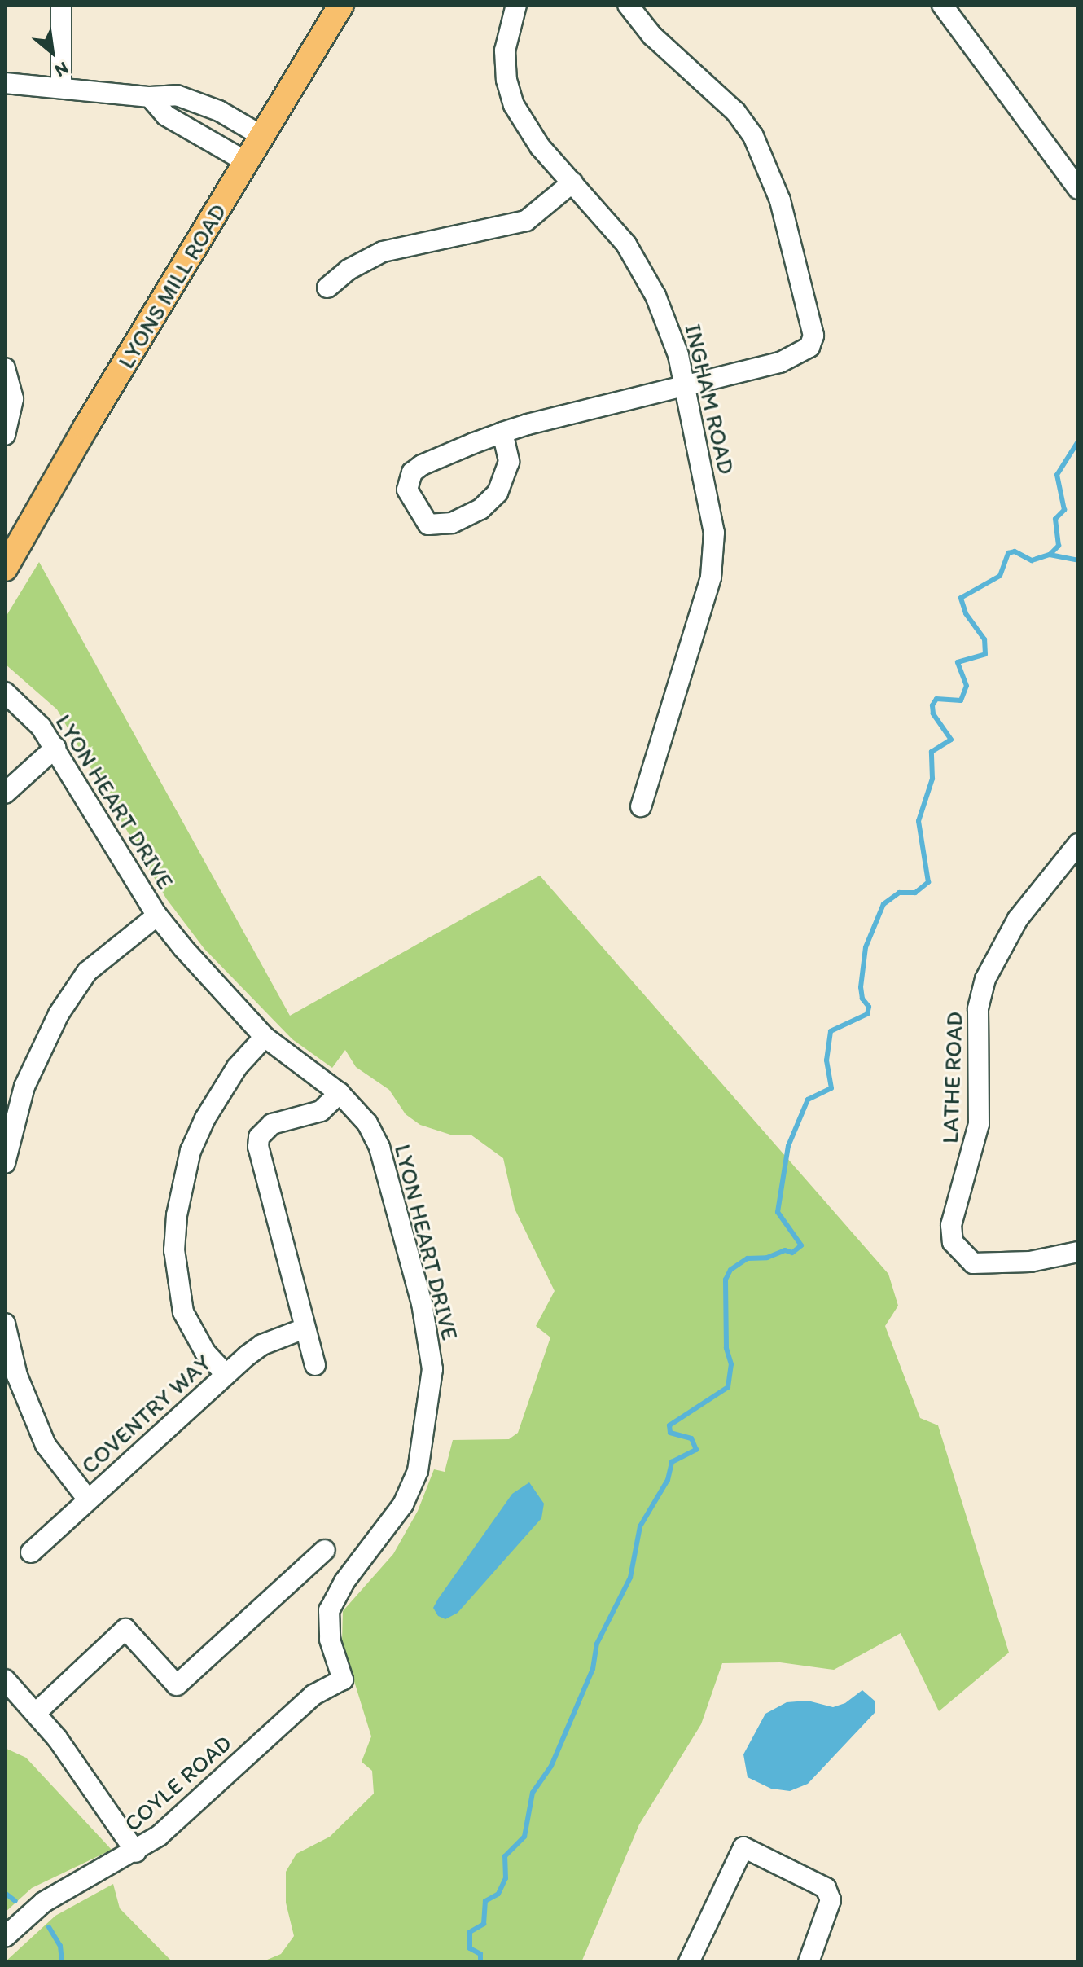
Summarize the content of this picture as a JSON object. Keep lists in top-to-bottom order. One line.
{"streets":{"main road":["LYONS MILL ROAD"],"street":["INGHAM ROAD","LYON HEART DRIVE","LATHE ROAD","COVENTRY WAY","COYLE ROAD"]},"crossings":[["LYON HEART DRIVE","COYLE ROAD"]],"north":"bottom right"}
